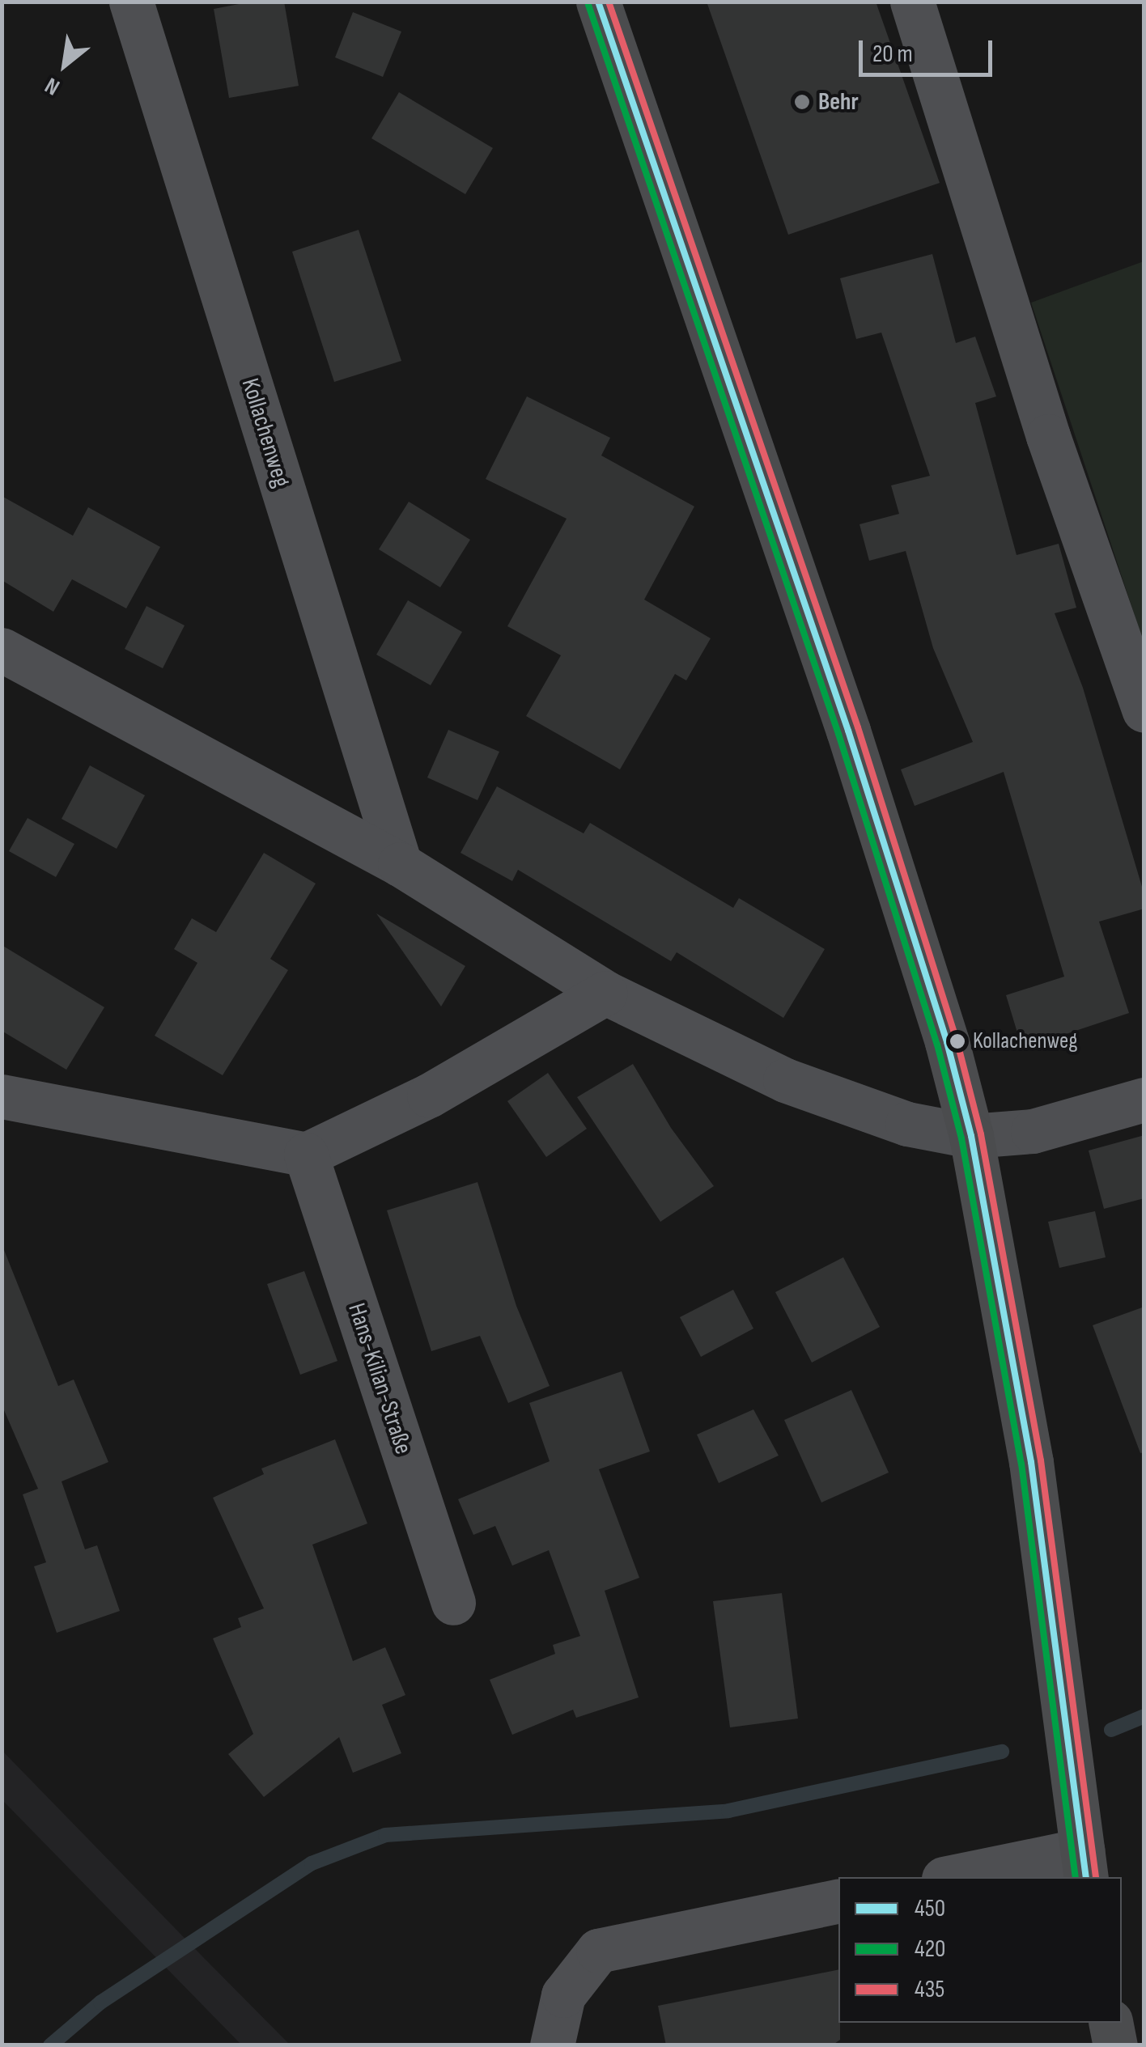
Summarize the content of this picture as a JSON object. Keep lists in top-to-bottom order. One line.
{"streets":{"street":["Kollachenweg","Hans-Kilian-Straße"]},"places":["Behr","Kollachenweg"],"lines":["transit line 450","transit line 435","transit line 420"],"legend":["450","420","435"],"scale_bar":"20 m","north":"bottom left"}
